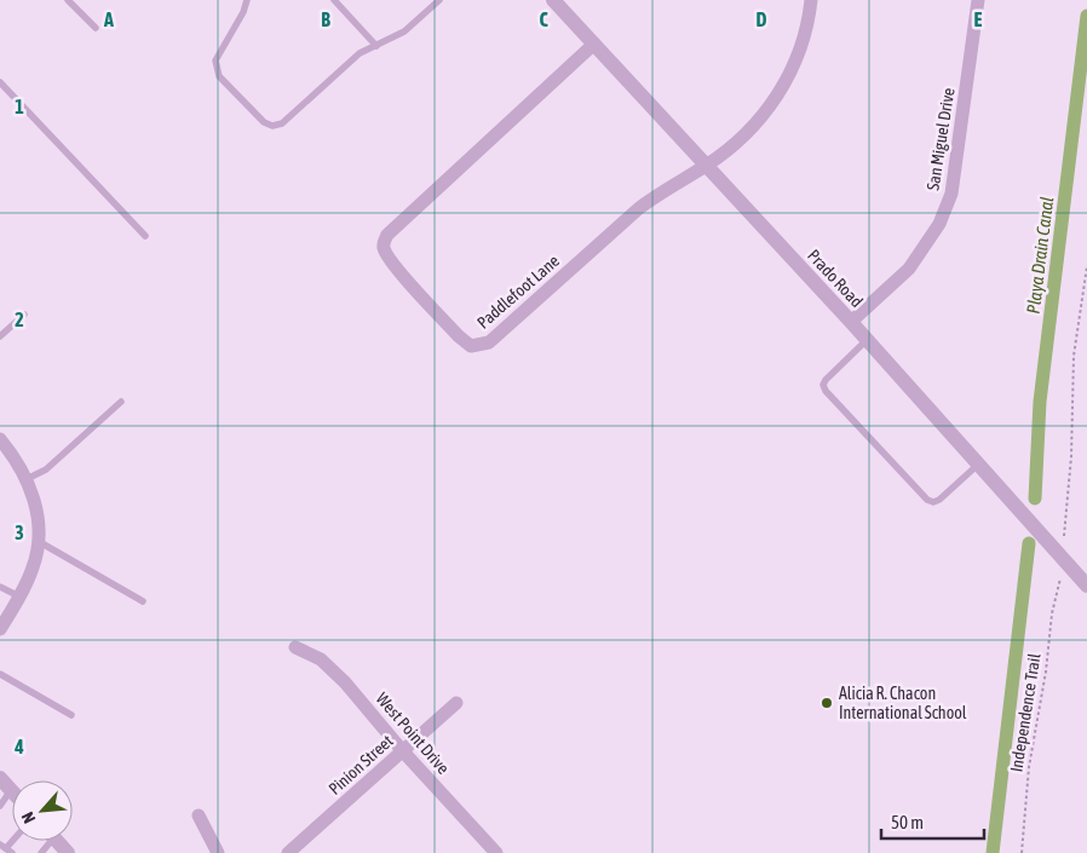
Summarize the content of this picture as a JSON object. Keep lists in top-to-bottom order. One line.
{"streets":{"street":["San Miguel Drive","Prado Road","Paddlefoot Lane","West Point Drive","Pinion Street"],"path":["Independence Trail"]},"crossings":[["San Miguel Drive","Prado Road"],["Prado Road","Paddlefoot Lane"],["West Point Drive","Pinion Street"]],"water":["Playa Drain Canal"],"places":["Alicia R. Chacon International School"],"scale_bar":"50 m","north":"bottom left","grid":{"columns":["A","B","C","D","E"],"rows":["1","2","3","4"]}}
